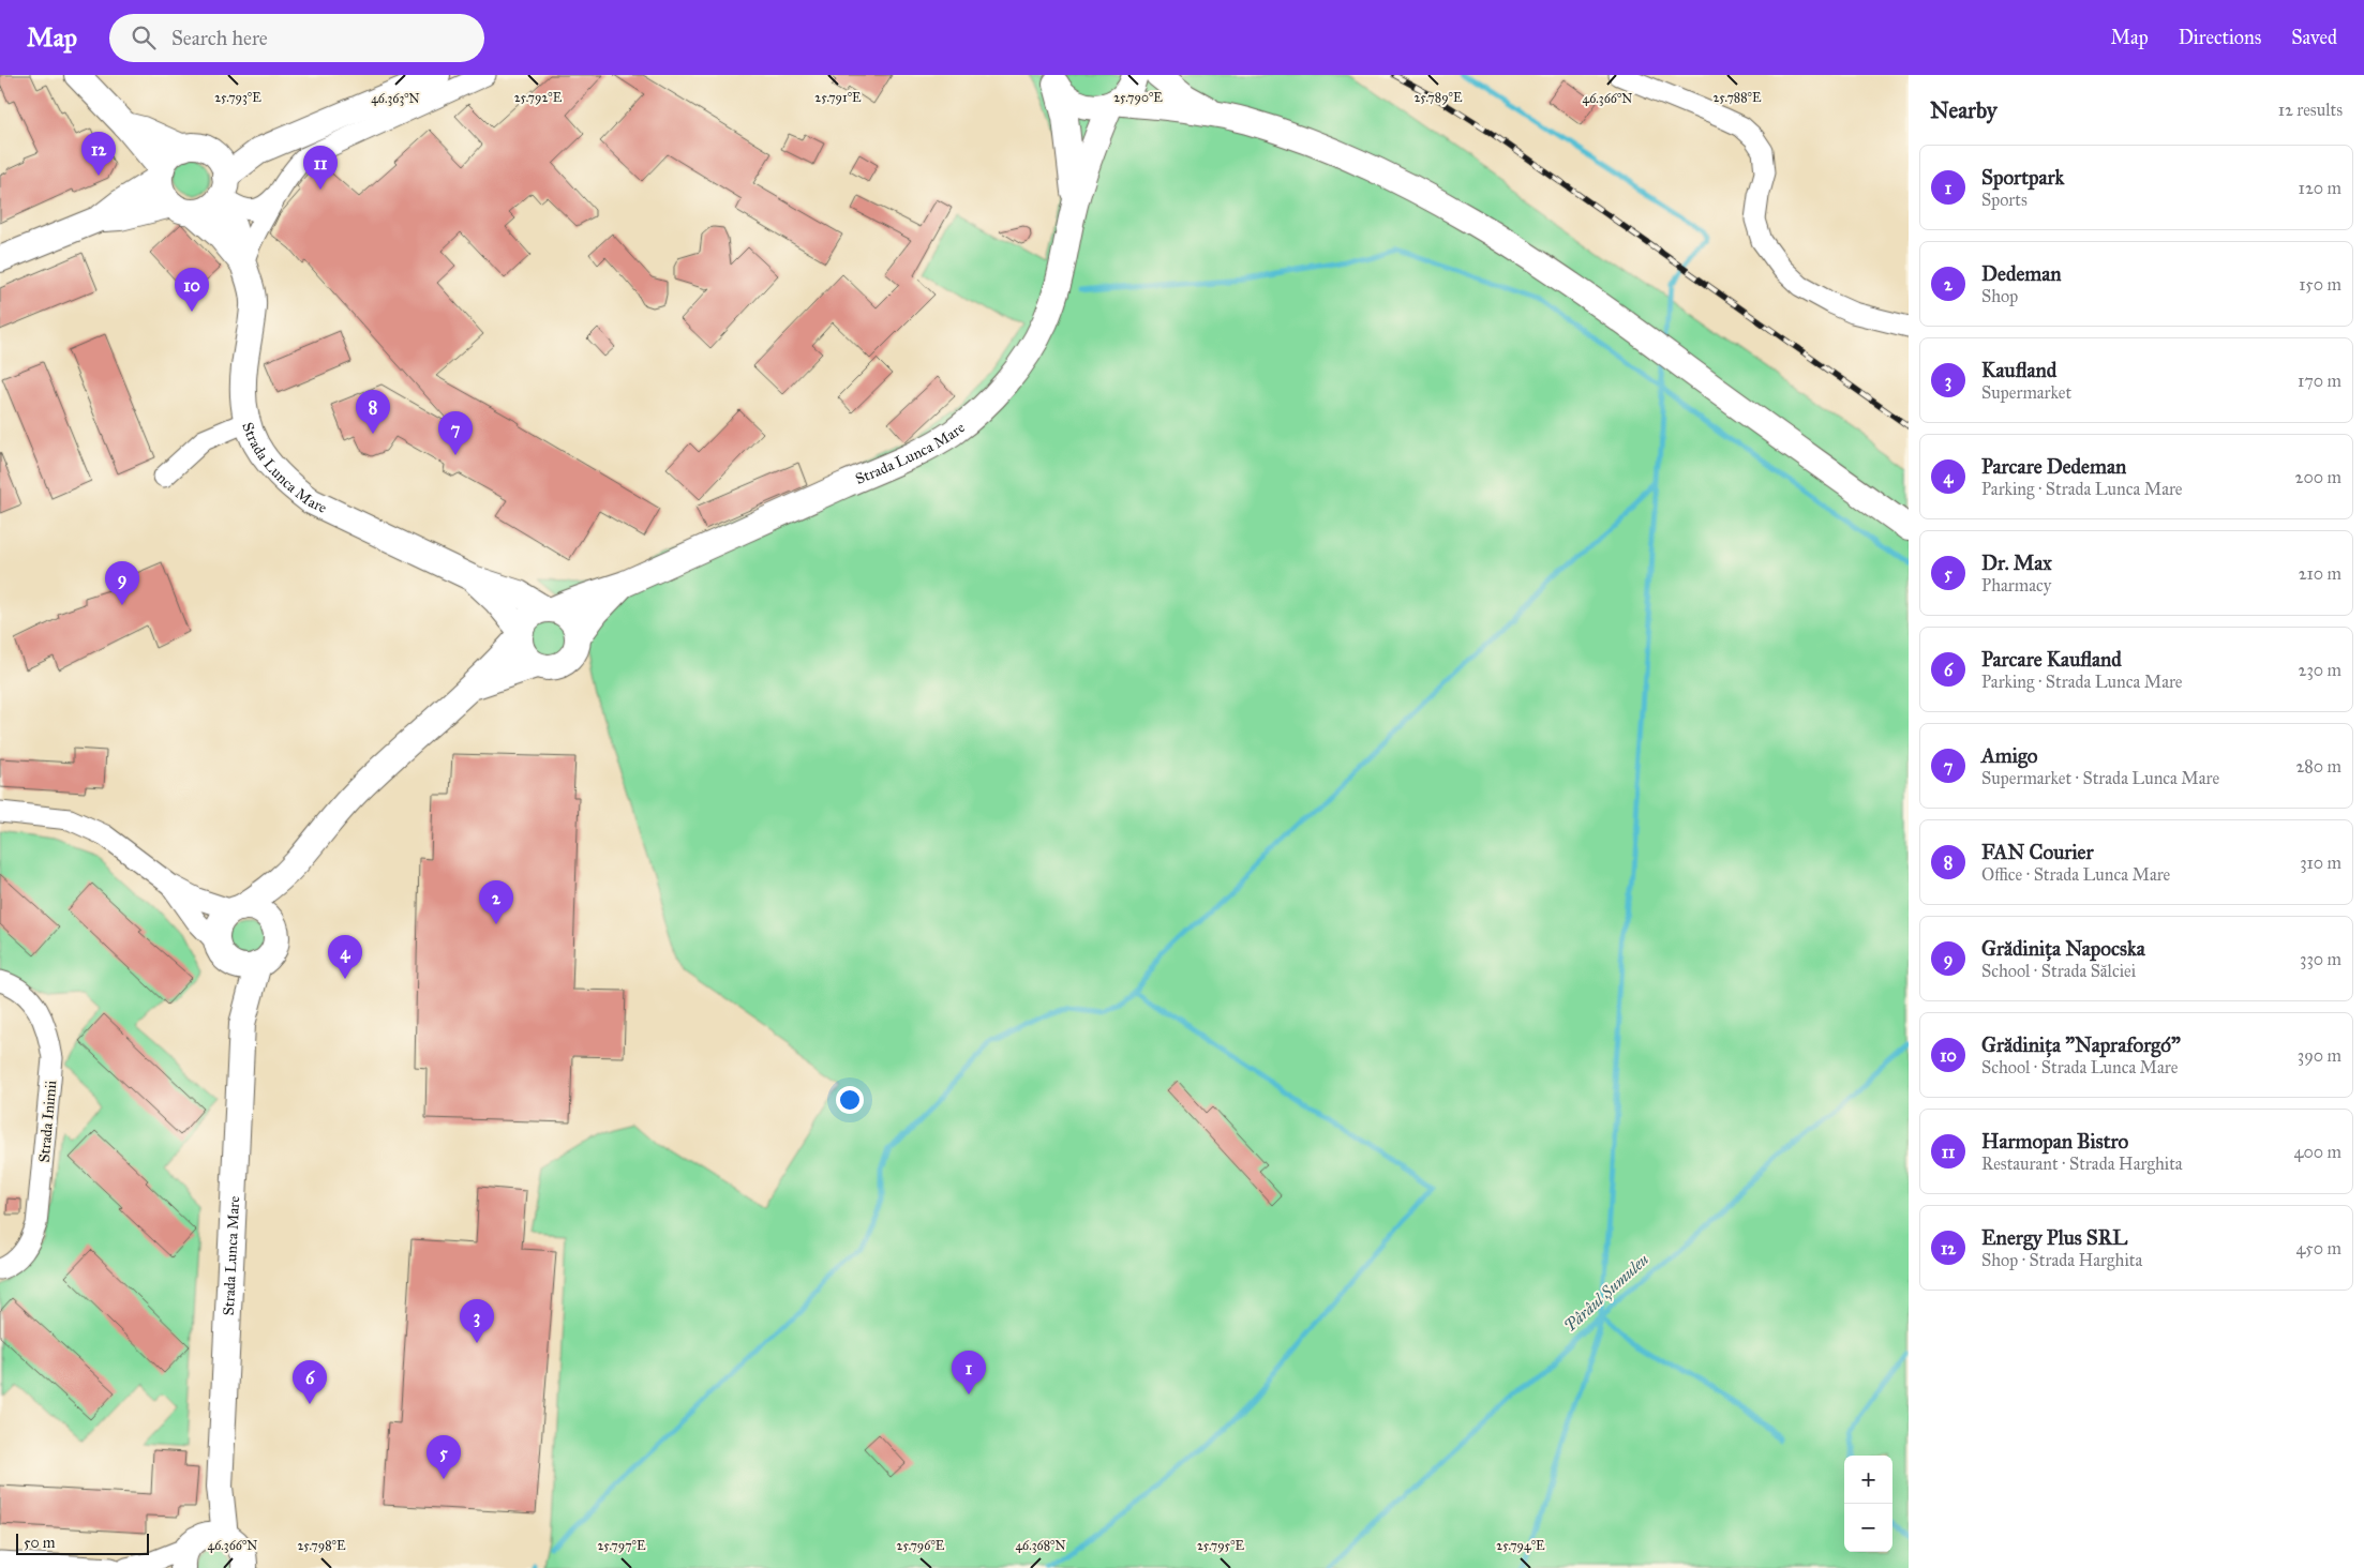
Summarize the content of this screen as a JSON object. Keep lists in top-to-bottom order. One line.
{"streets":{"main road":["Strada Lunca Mare"],"street":["Strada Inimii"]},"water":["Pârâul Șumuleu"],"scale_bar":"50 m","page":{"header":"Map","search":"Search here","nav":["Map","Directions","Saved"],"heading":["Nearby","12 results"],"pins":["12","11","10","8","7","9","2","4","3","1","6","5"],"list":[{"mark":"1","name":"Sportpark","note":"Sports","value":"120 m"},{"mark":"2","name":"Dedeman","note":"Shop","value":"150 m"},{"mark":"3","name":"Kaufland","note":"Supermarket","value":"170 m"},{"mark":"4","name":"Parcare Dedeman","note":"Parking · Strada Lunca Mare","value":"200 m"},{"mark":"5","name":"Dr. Max","note":"Pharmacy","value":"210 m"},{"mark":"6","name":"Parcare Kaufland","note":"Parking · Strada Lunca Mare","value":"230 m"},{"mark":"7","name":"Amigo","note":"Supermarket · Strada Lunca Mare","value":"280 m"},{"mark":"8","name":"FAN Courier","note":"Office · Strada Lunca Mare","value":"310 m"},{"mark":"9","name":"Grădiniţa Napocska","note":"School · Strada Sălciei","value":"330 m"},{"mark":"10","name":"Grădinița \"Napraforgó\"","note":"School · Strada Lunca Mare","value":"390 m"},{"mark":"11","name":"Harmopan Bistro","note":"Restaurant · Strada Harghita","value":"400 m"},{"mark":"12","name":"Energy Plus SRL","note":"Shop · Strada Harghita","value":"450 m"}],"map_buttons":["+","−"],"scale":"50 m"},"coordinates":["25.793°E","25.792°E","25.790°E","25.791°E","25.789°E","25.788°E","46.363°N","46.366°N","46.368°N","25.798°E","25.797°E","25.796°E","25.795°E","25.794°E"]}
